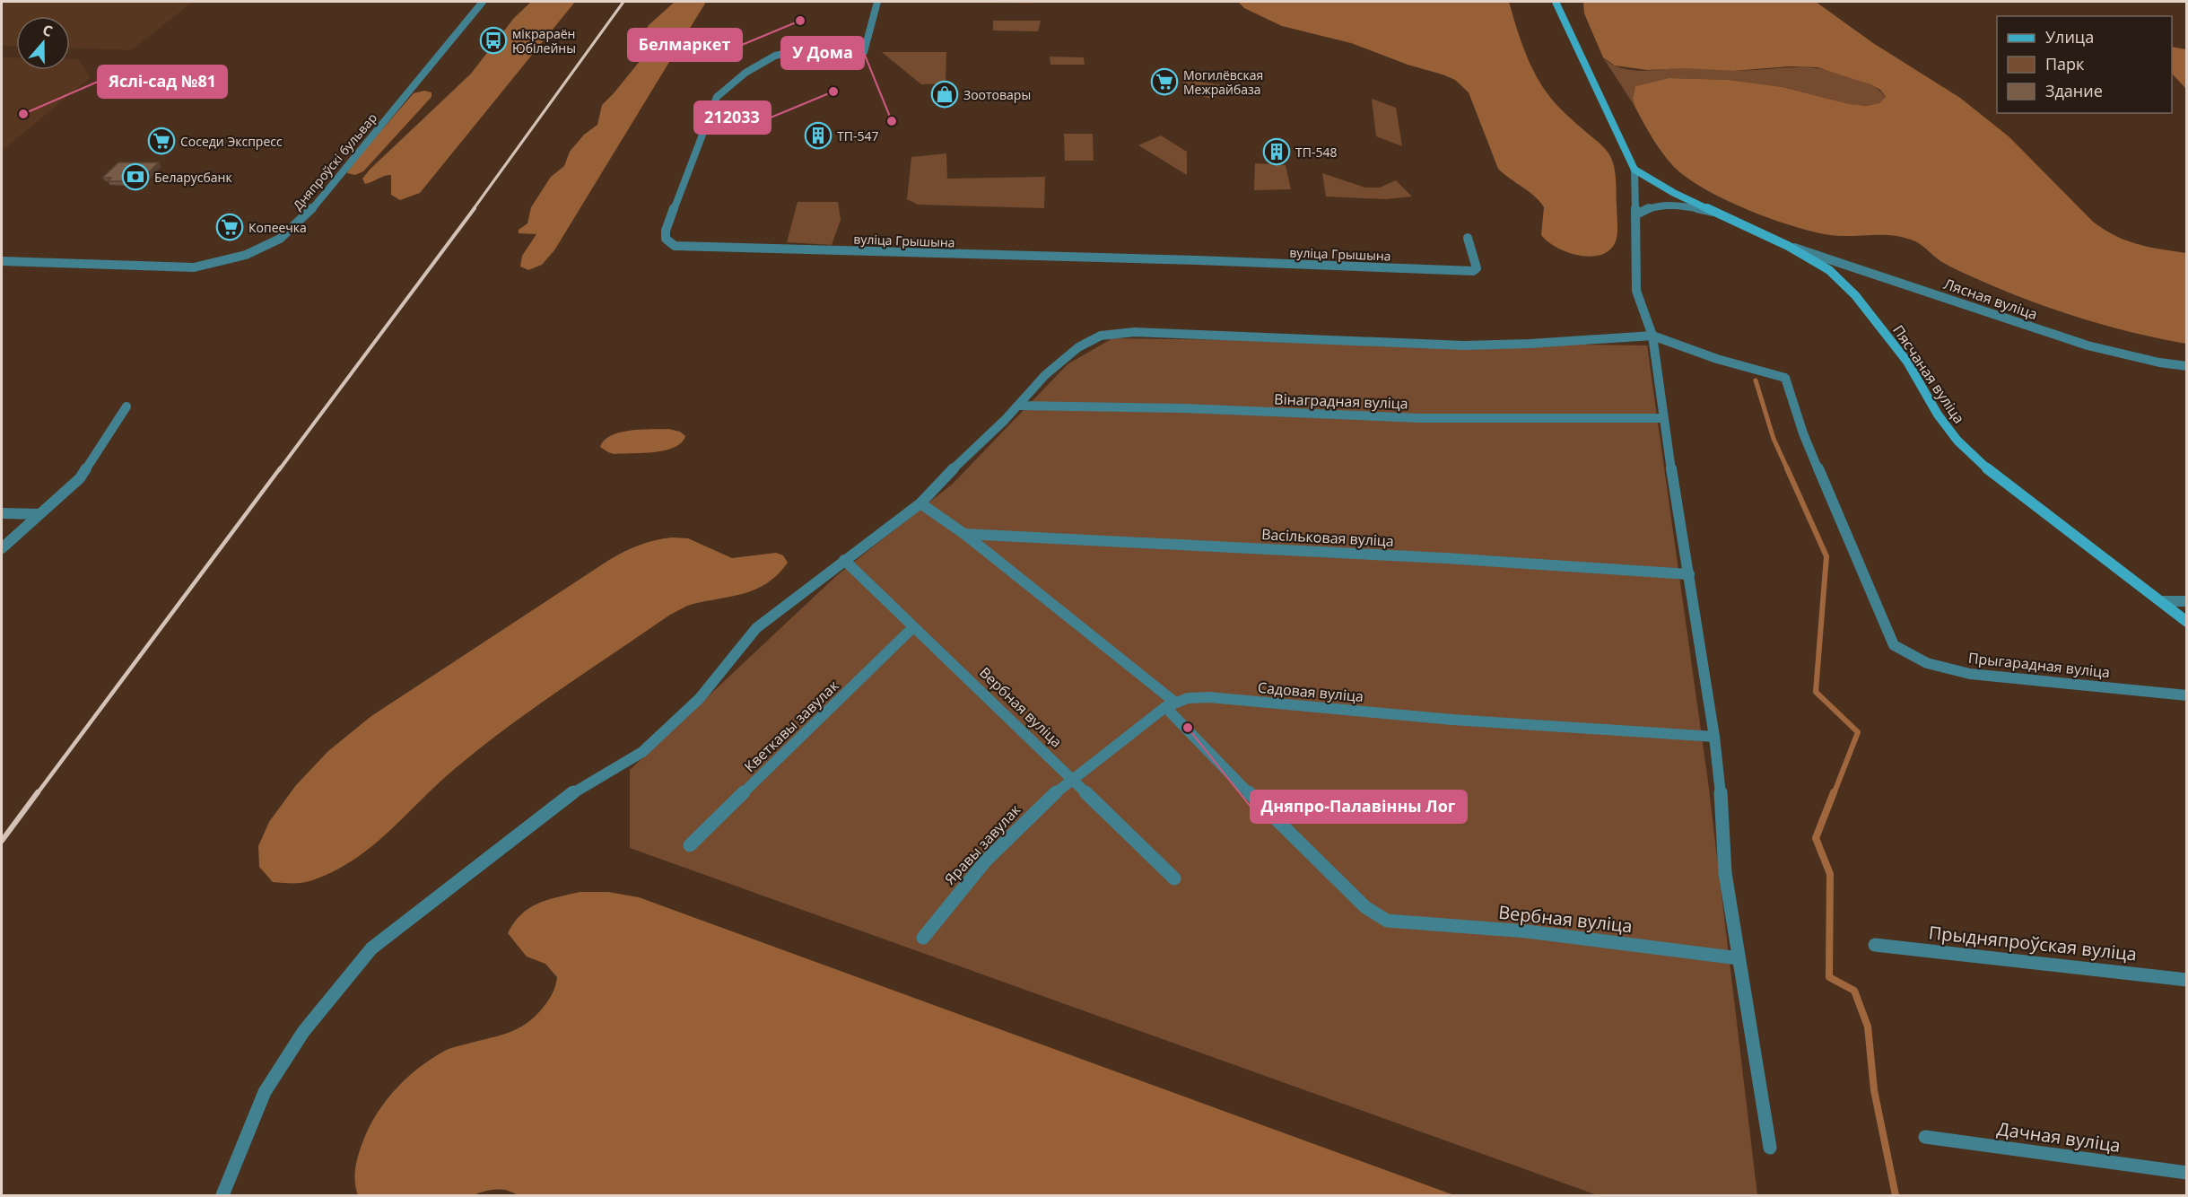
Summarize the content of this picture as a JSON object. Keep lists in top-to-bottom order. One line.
{"streets":{"street":["Дняпроўскі бульвар","вуліца Грышына","Лясная вуліца","Пясчаная вуліца","Вінаградная вуліца","Васільковая вуліца","Прыгарадная вуліца","Садовая вуліца","Вербная вуліца","Кветкавы завулак","Яравы завулак","Прыдняпроўская вуліца","Дачная вуліца"]},"crossings":[["Лясная вуліца","Пясчаная вуліца"],["Садовая вуліца","Вербная вуліца"],["Садовая вуліца","Яравы завулак"],["Вербная вуліца","Кветкавы завулак"],["Вербная вуліца","Яравы завулак"]],"places":{"other":["Белмаркет","212033","Яслі-сад №81","У Дома","Дняпро-Палавінны Лог"],"bus stop":["мікрараён Юбілейны"],"supermarket":["Могилёвская Межрайбаза","Соседи Экспресс","Копеечка"],"shop":["Зоотовары"],"building":["ТП-547","ТП-548"],"bank":["Беларусбанк"]},"legend":["Улица","Парк","Здание"],"north":"top"}
